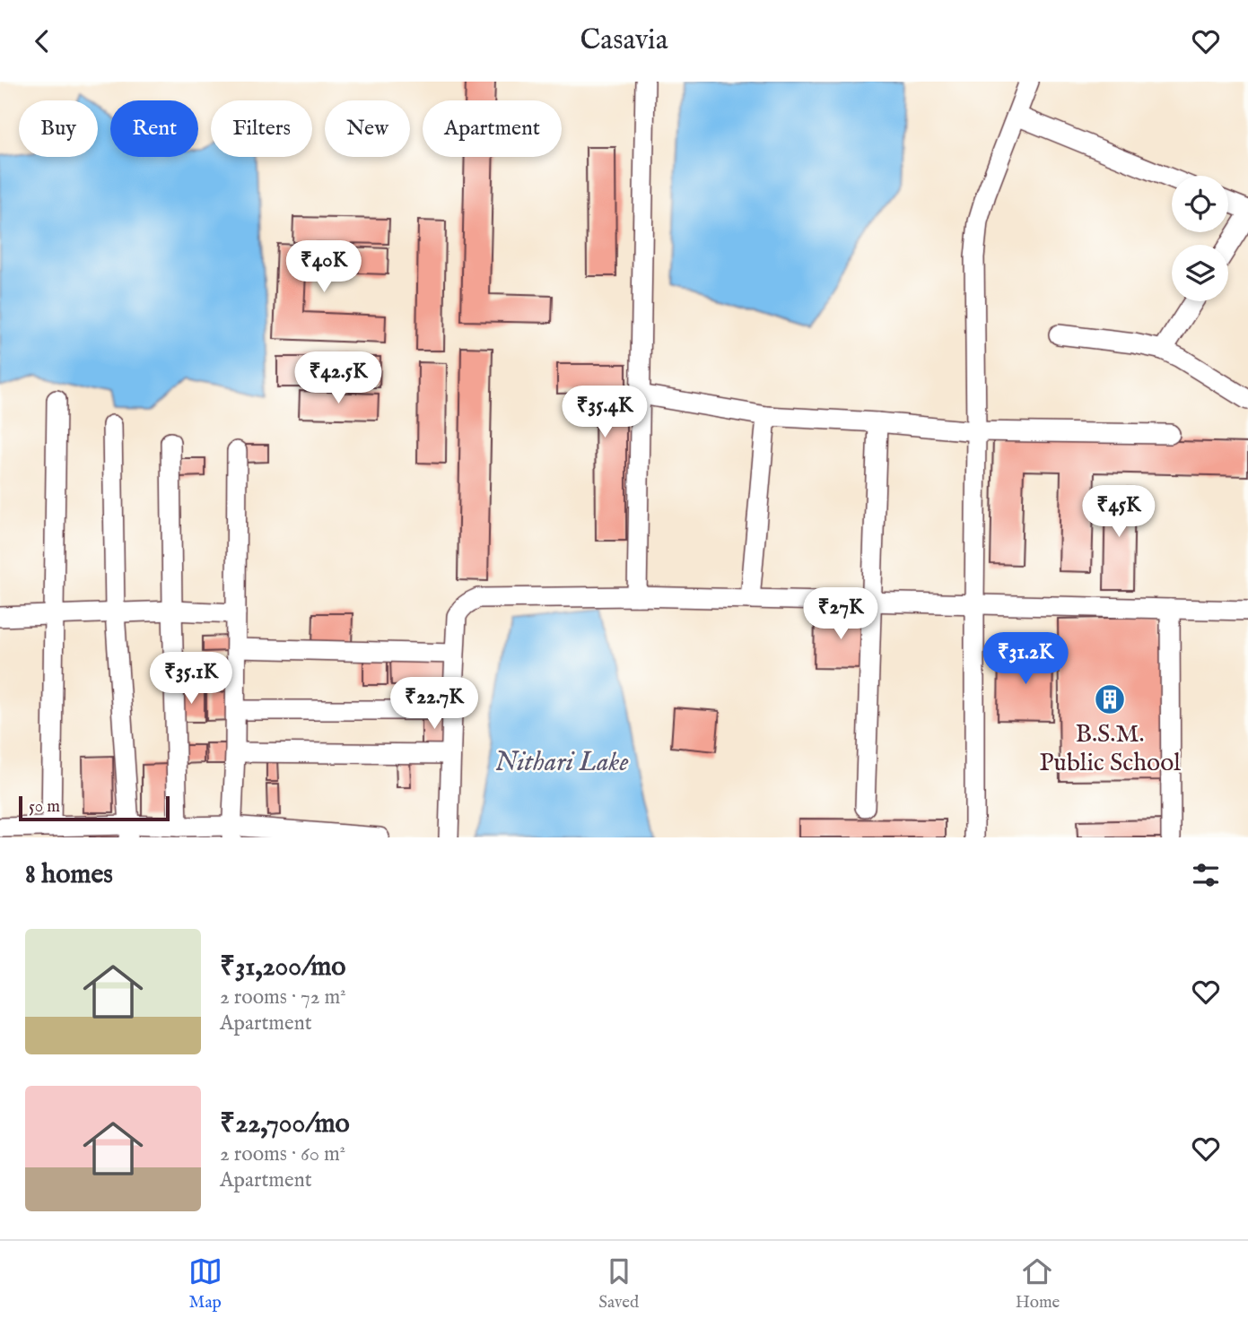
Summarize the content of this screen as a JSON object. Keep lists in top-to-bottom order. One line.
{"water":["Nithari Lake"],"places":{"building":["B.S.M. Public School"]},"scale_bar":"50 m","page":{"header":"Casavia","chip":["Buy","Rent","Filters","New","Apartment"],"price":["₹40K","₹42.5K","₹35.4K","₹45K","₹27K","₹31.2K","₹35.1K","₹22.7K"],"scale":"50 m","heading":"8 homes","list":[{"name":"₹31,200/mo","note":"2 rooms · 72 m² · Apartment"},{"name":"₹22,700/mo","note":"2 rooms · 60 m² · Apartment"}],"tabs":["Map","Saved","Home"]}}
